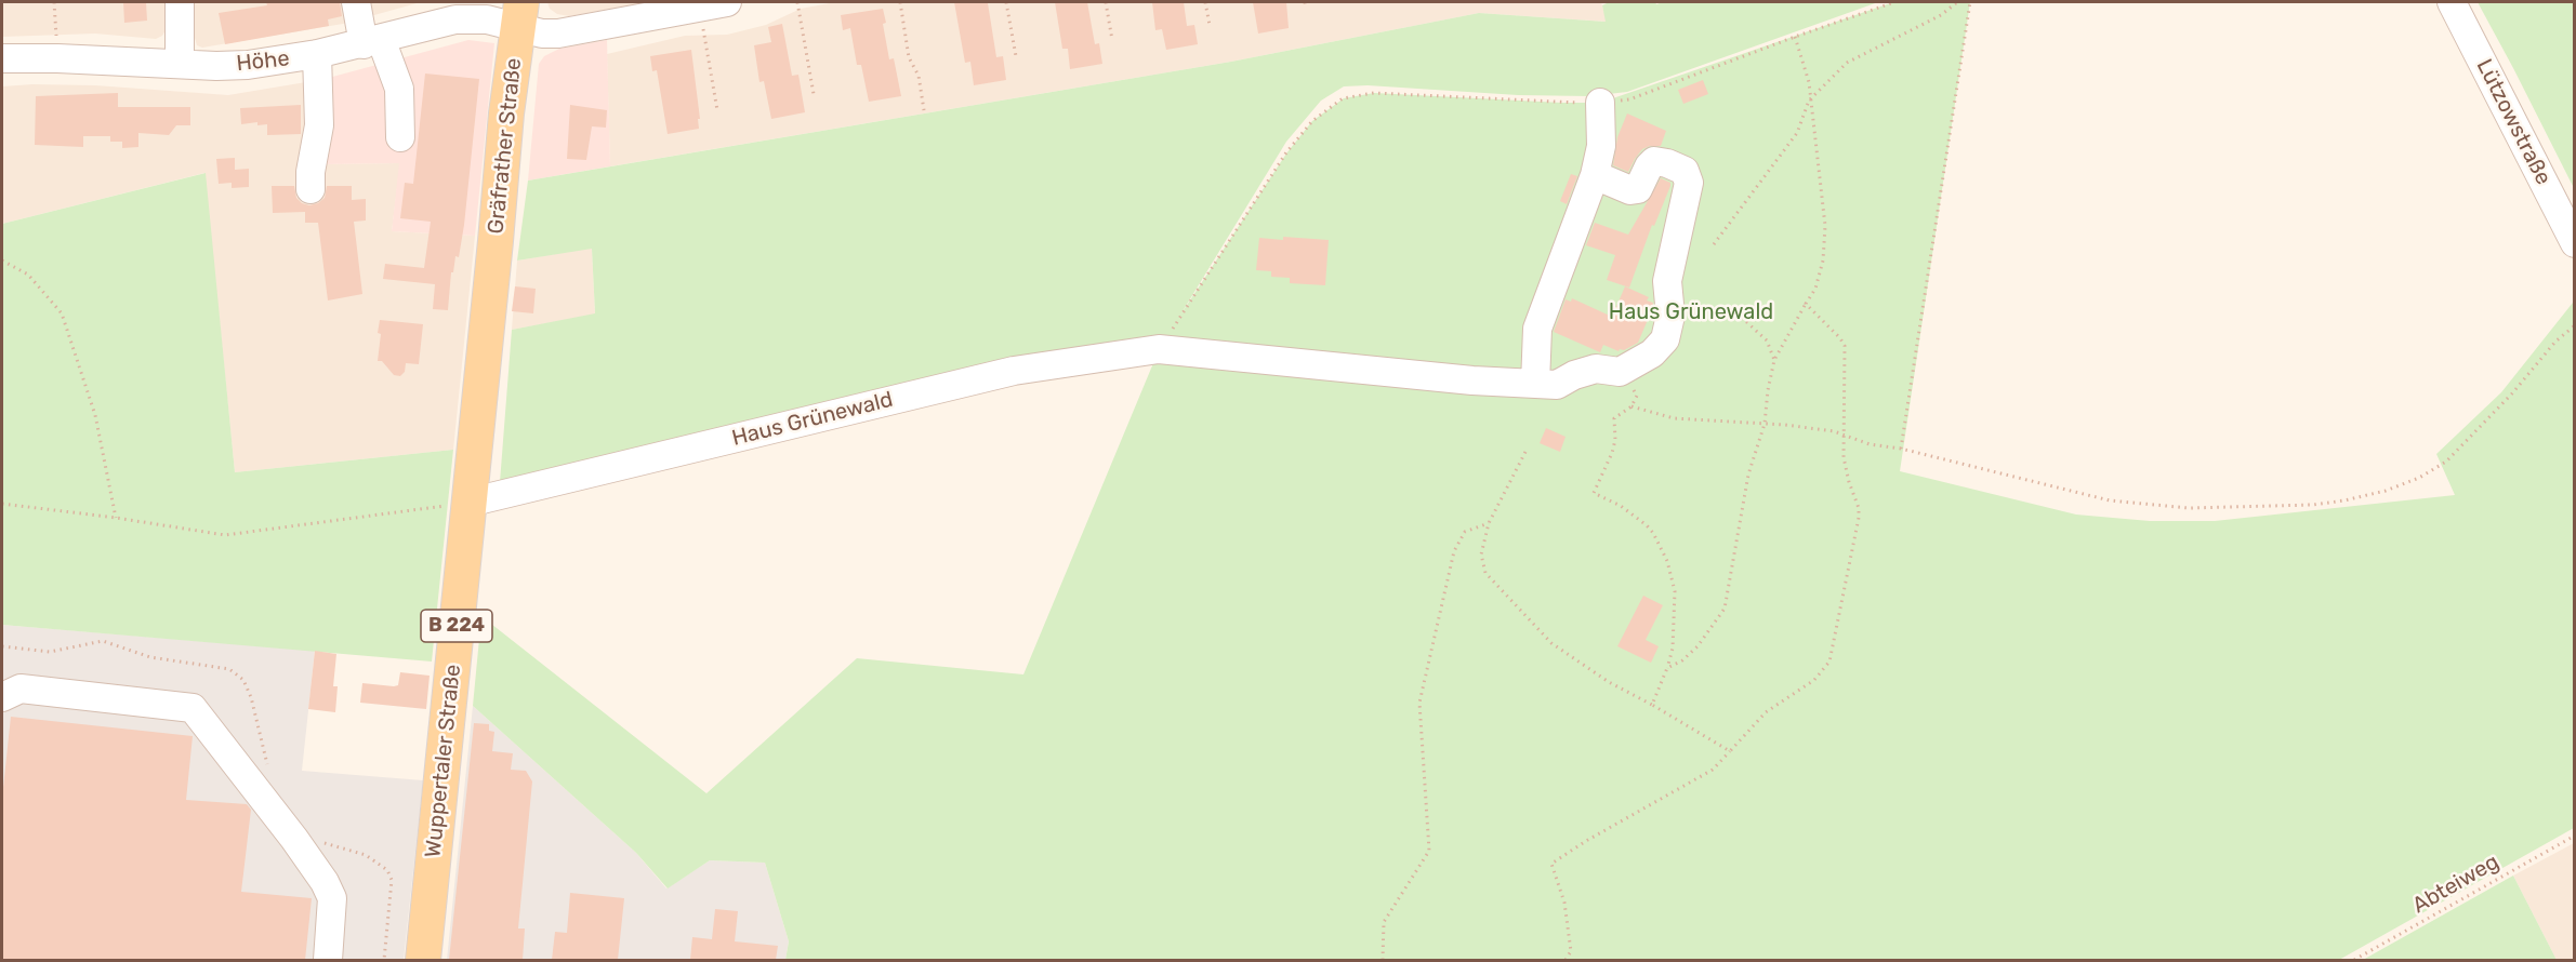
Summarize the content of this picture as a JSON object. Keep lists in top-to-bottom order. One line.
{"streets":{"main road":["Gräfrather Straße","B 224","Wuppertaler Straße"],"street":["Höhe","Lützowstraße","Haus Grünewald"],"path":["Abteiweg"]},"crossings":[["Höhe","Gräfrather Straße"],["Gräfrather Straße","Wuppertaler Straße"],["Haus Grünewald","Wuppertaler Straße"]],"parks":["Haus Grünewald"]}
